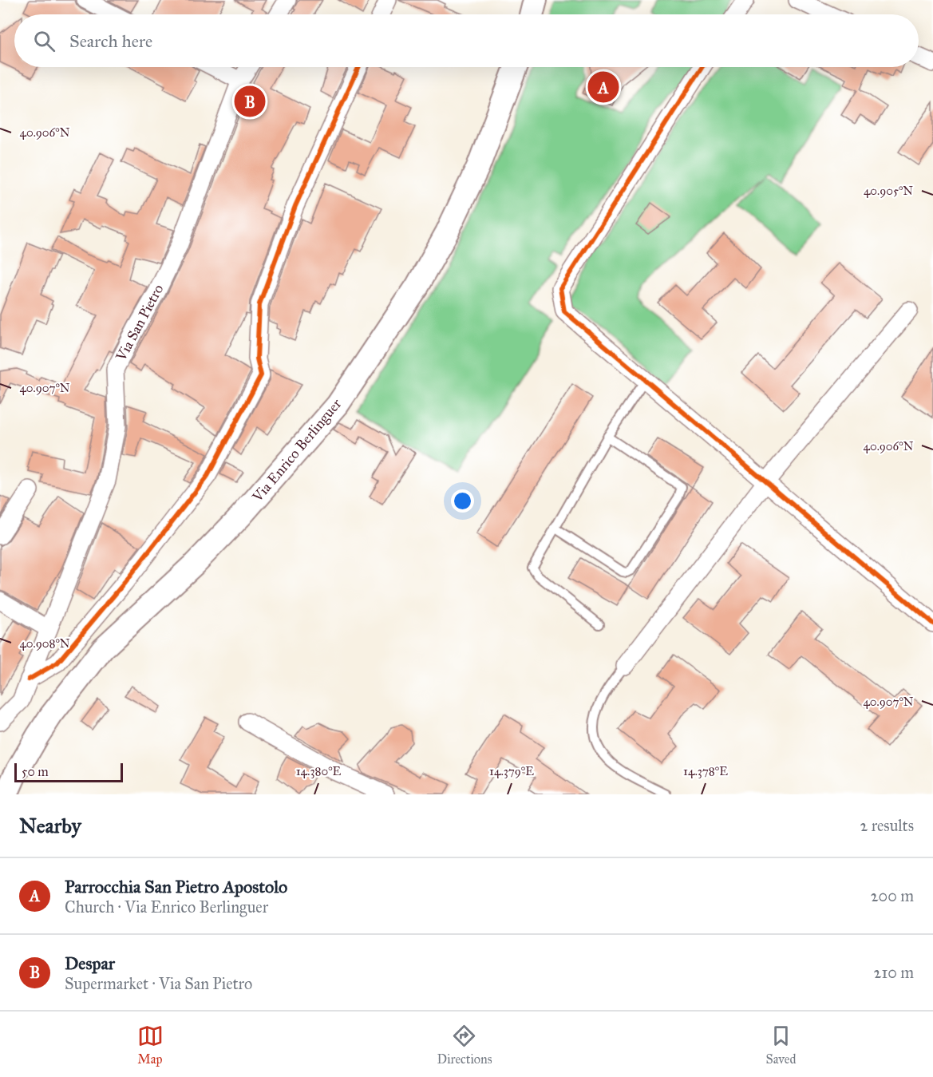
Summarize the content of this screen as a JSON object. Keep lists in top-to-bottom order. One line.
{"streets":{"main road":["Via Enrico Berlinguer"],"street":["Via San Pietro"]},"scale_bar":"50 m","page":{"search":"Search here","pins":["A","B"],"scale":"50 m","heading":["Nearby","2 results"],"list":[{"mark":"A","name":"Parrocchia San Pietro Apostolo","note":"Church · Via Enrico Berlinguer","value":"200 m"},{"mark":"B","name":"Despar","note":"Supermarket · Via San Pietro","value":"210 m"}],"nav":["Map","Directions","Saved"]},"coordinates":["40.906°N","40.905°N","40.907°N","40.908°N","14.380°E","14.379°E","14.378°E"]}
